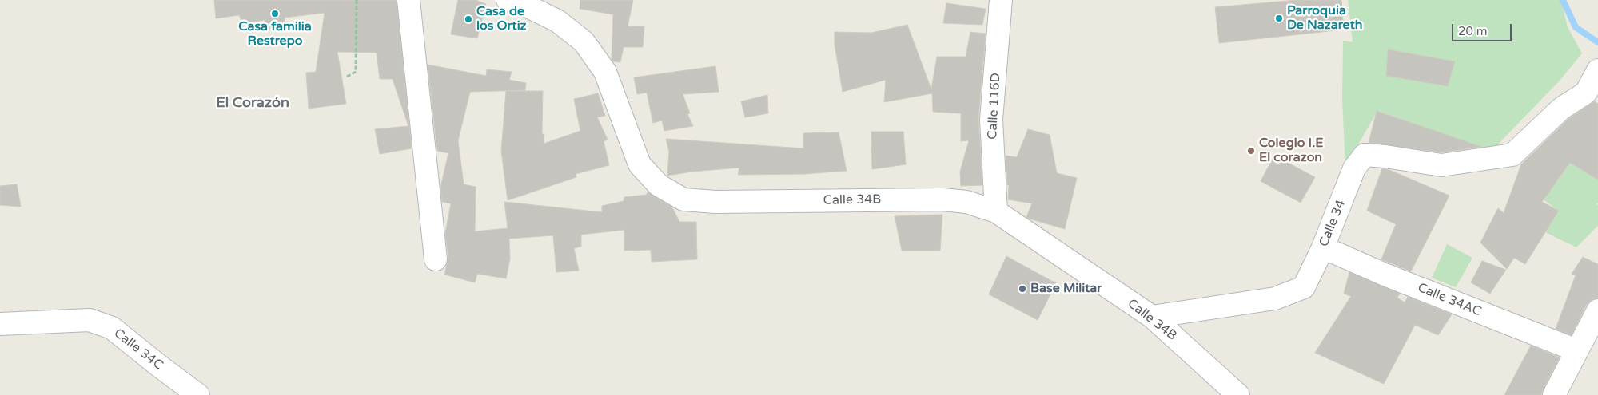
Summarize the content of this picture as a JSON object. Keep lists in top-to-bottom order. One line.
{"streets":{"street":["Calle 116D","Calle 34B","Calle 34","Calle 34AC","Calle 34C"]},"crossings":[["Calle 116D","Calle 34B"],["Calle 34B","Calle 34"],["Calle 34","Calle 34AC"]],"districts":["El Corazón"],"places":["Casa familia Restrepo","Parroquia De Nazareth","Casa de los Ortiz","Colegio I.E El corazon","Base Militar"],"scale_bar":"20 m"}
